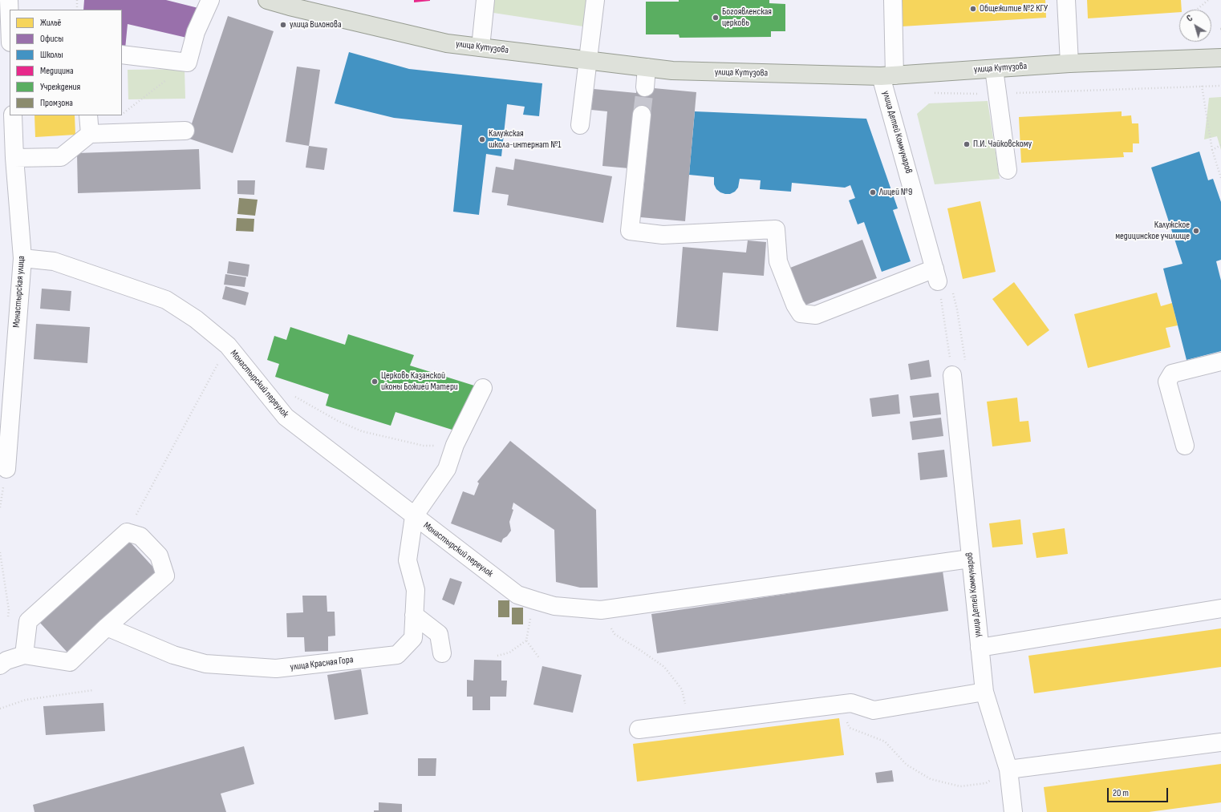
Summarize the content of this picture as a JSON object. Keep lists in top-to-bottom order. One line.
{"streets":{"main road":["улица Кутузова"],"street":["улица Детей Коммунаров","Монастырская улица","Монастырский переулок","улица Красная Гора"]},"crossings":[["улица Кутузова","улица Детей Коммунаров"],["улица Детей Коммунаров","Монастырский переулок"],["Монастырская улица","Монастырский переулок"],["Монастырский переулок","улица Красная Гора"]],"places":["Общежитие №2 КГУ","Богоявленская церковь","улица Вилонова","Калужская школа-интернат №1","П.И. Чайковскому","Лицей №9","Калужское медицинское училище","Церковь Казанской иконы Божией Матери"],"legend":["Жильё","Офисы","Школы","Медицина","Учреждения","Промзона"],"scale_bar":"20 m","north":"top left"}
